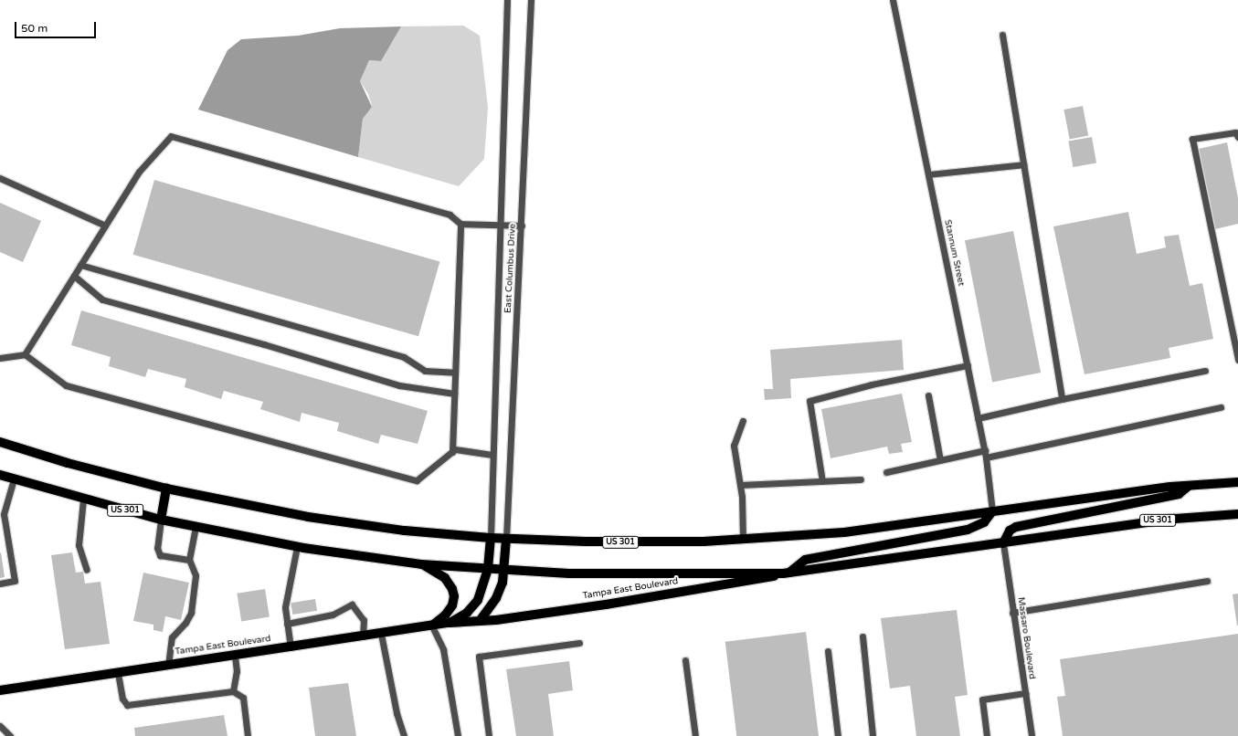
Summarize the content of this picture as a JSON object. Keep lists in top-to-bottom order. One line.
{"streets":{"main road":["US 301","Tampa East Boulevard"],"street":["Stannum Street","East Columbus Drive","Massaro Boulevard"]},"crossings":[["Stannum Street","US 301"],["East Columbus Drive","US 301"],["East Columbus Drive","Tampa East Boulevard"],["US 301","Tampa East Boulevard"],["US 301","Massaro Boulevard"]],"scale_bar":"50 m"}
